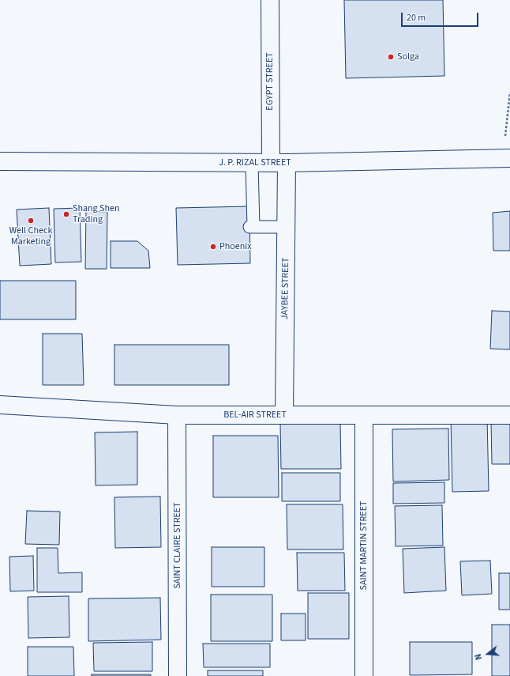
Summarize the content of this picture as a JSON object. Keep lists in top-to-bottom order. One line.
{"streets":{"street":["EGYPT STREET","J. P. RIZAL STREET","JAYBEE STREET","BEL-AIR STREET","SAINT CLAIRE STREET","SAINT MARTIN STREET"]},"crossings":[["EGYPT STREET","J. P. RIZAL STREET"],["EGYPT STREET","JAYBEE STREET"],["J. P. RIZAL STREET","JAYBEE STREET"],["JAYBEE STREET","BEL-AIR STREET"],["BEL-AIR STREET","SAINT CLAIRE STREET"],["BEL-AIR STREET","SAINT MARTIN STREET"]],"places":["Solga","Shang Shen Trading","Well Check Marketing","Phoenix"],"scale_bar":"20 m","north":"left"}
